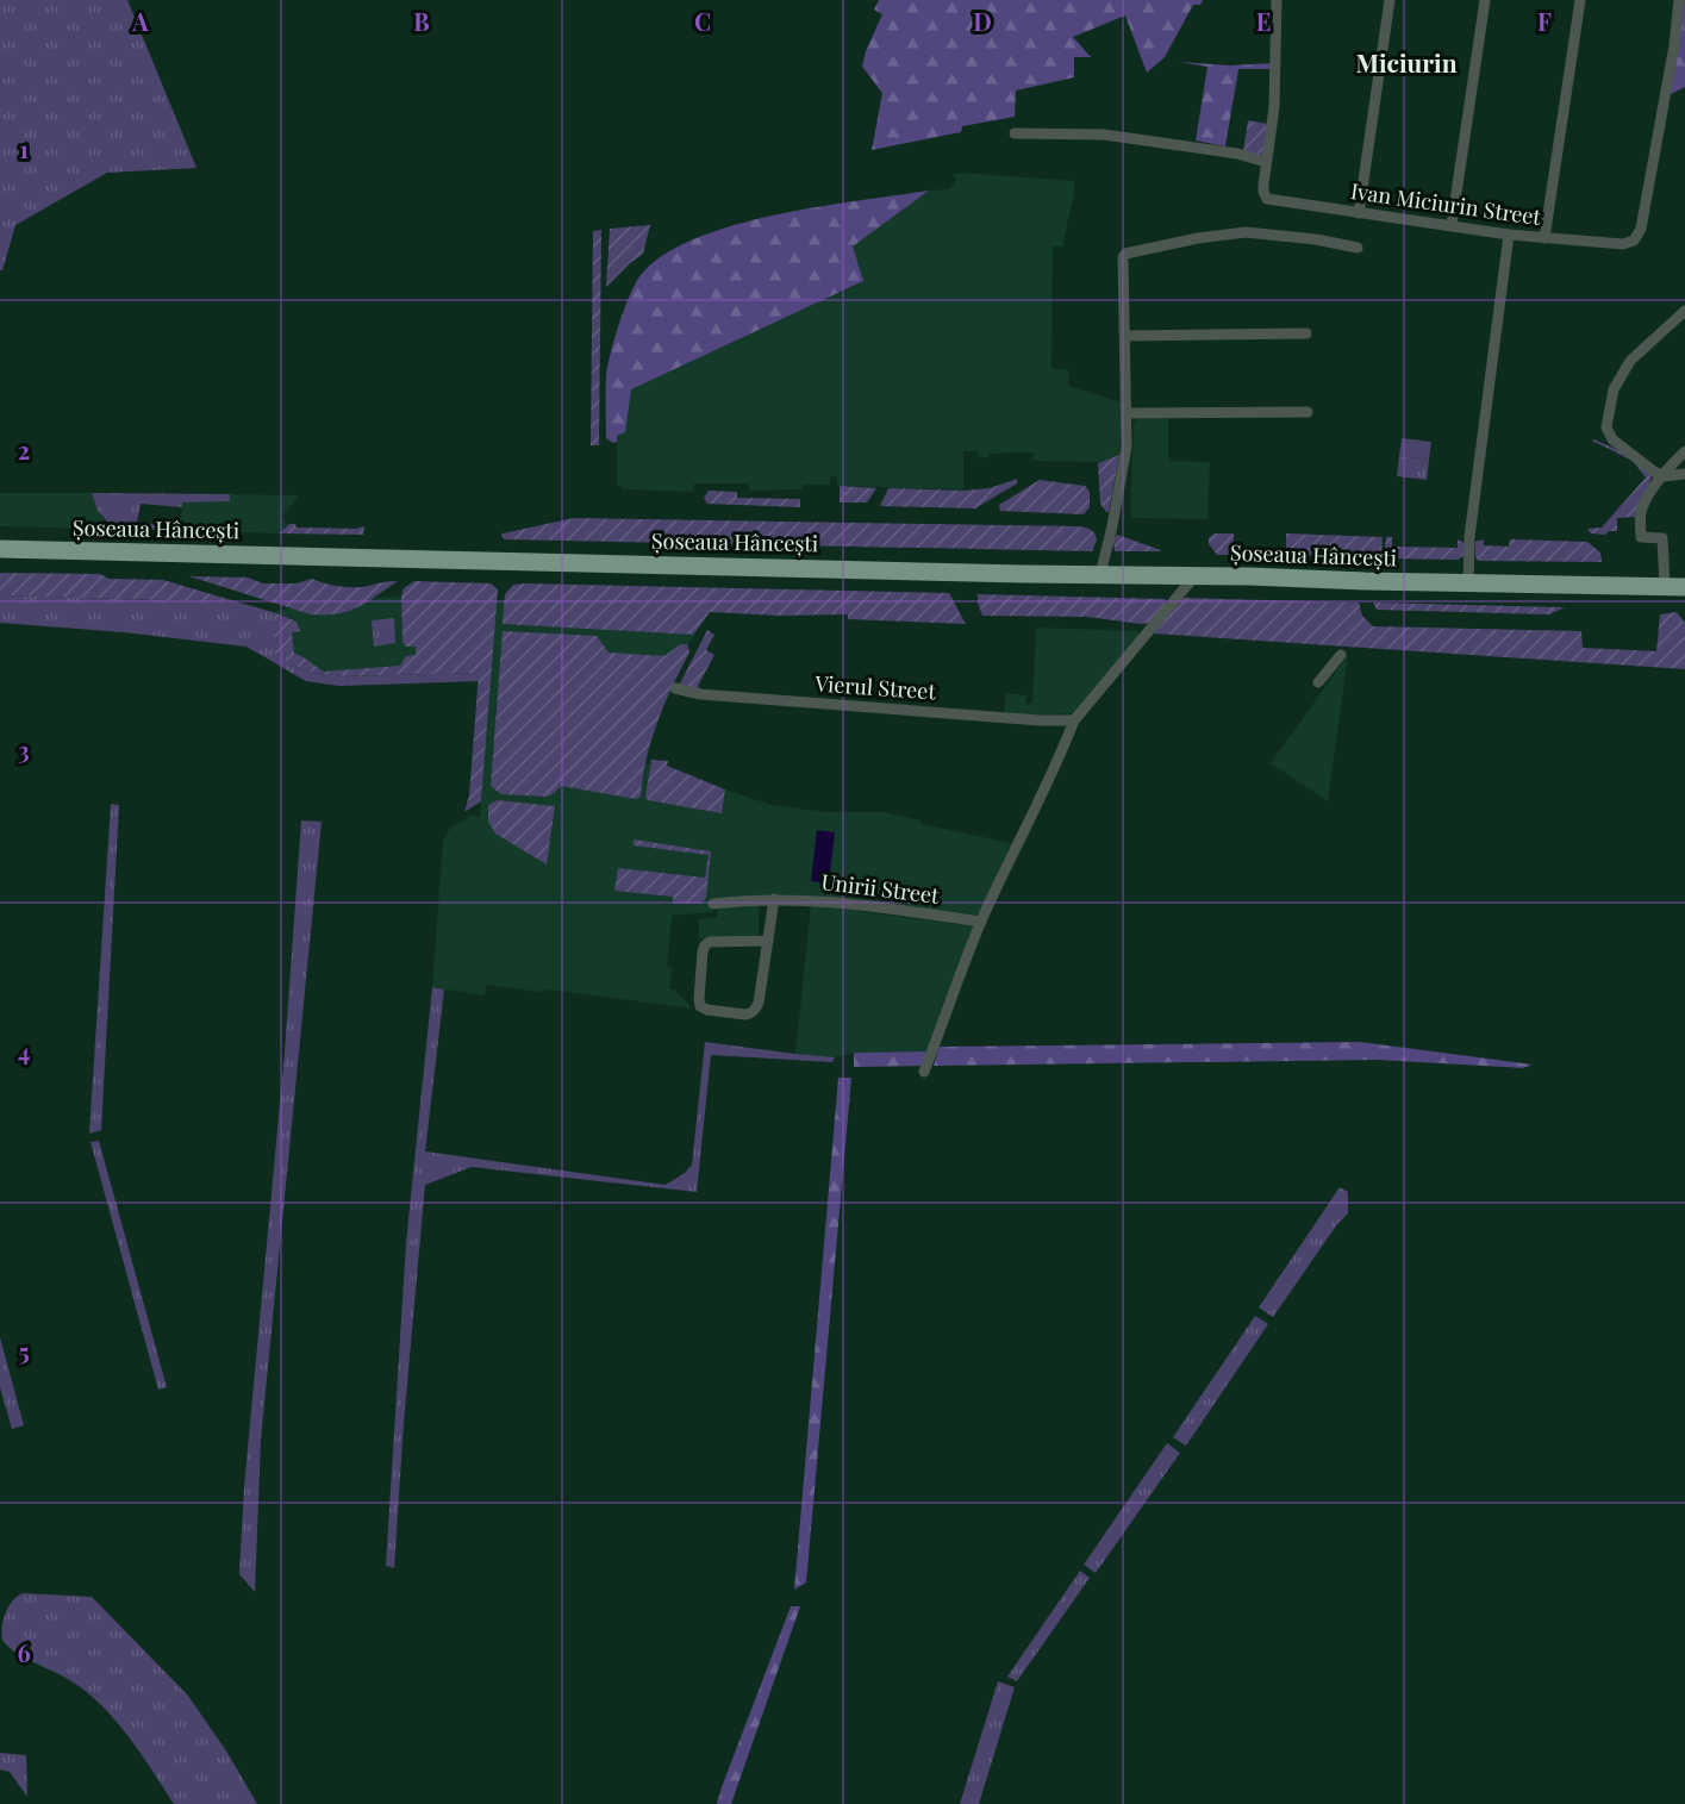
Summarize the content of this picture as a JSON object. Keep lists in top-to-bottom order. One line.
{"streets":{"highway":["Șoseaua Hâncești"],"street":["Ivan Miciurin Street","Vierul Street","Unirii Street"]},"districts":["Miciurin"],"grid":{"columns":["A","B","C","D","E","F"],"rows":["1","2","3","4","5","6"]}}
